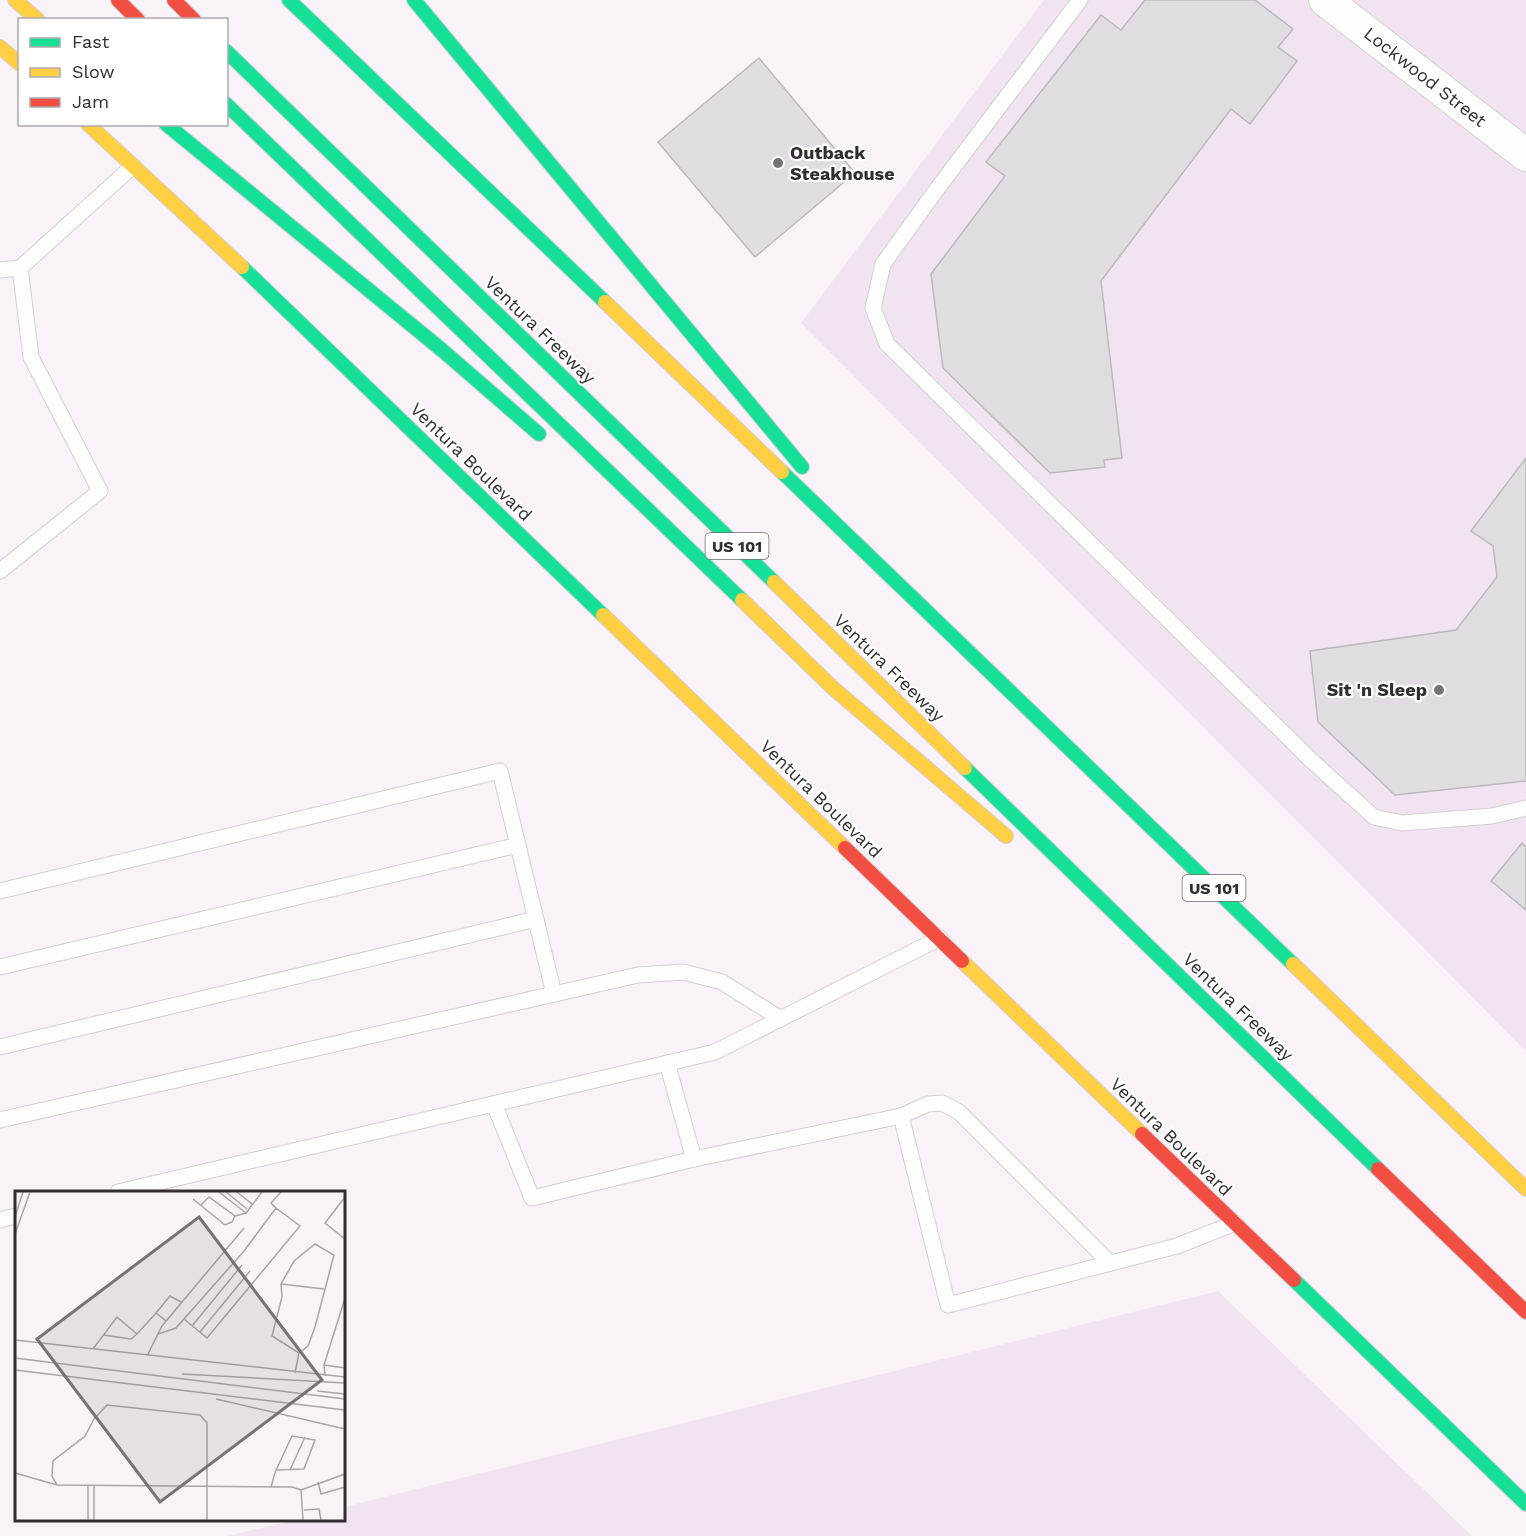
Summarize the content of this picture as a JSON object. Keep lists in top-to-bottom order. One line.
{"streets":{"main road":["Ventura Freeway","Ventura Boulevard","US 101"],"street":["Lockwood Street"]},"places":["Outback Steakhouse","Sit 'n Sleep"],"legend":["Fast","Slow","Jam"]}
